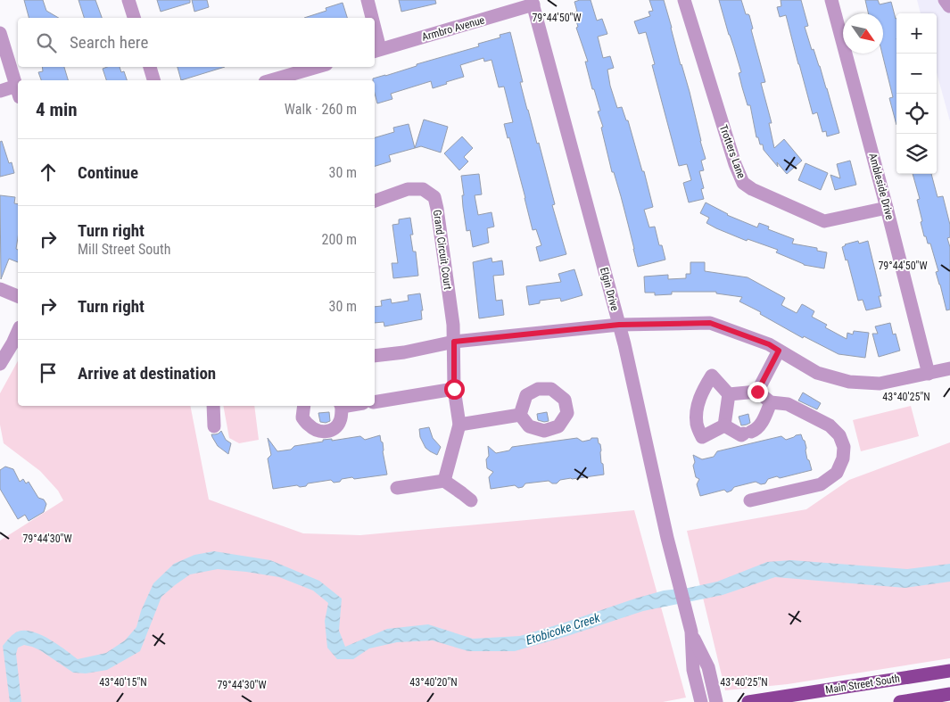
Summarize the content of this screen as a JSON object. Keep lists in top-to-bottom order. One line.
{"streets":{"main road":["Main Street South"],"street":["Armbro Avenue","Trotters Lane","Ambleside Drive","Grand Circuit Court","Elgin Drive"]},"crossings":[["Armbro Avenue","Elgin Drive"],["Trotters Lane","Ambleside Drive"]],"water":["Etobicoke Creek"],"north":"bottom right","page":{"map_buttons":["+","−"],"search":"Search here","heading":["4 min","Walk · 260 m"],"list":[["Continue","30 m"],["Turn right","Mill Street South","200 m"],["Turn right","30 m"],"Arrive at destination"]},"coordinates":["79°44'50\"W","43°40'25\"N","79°44'30\"W","43°40'15\"N","43°40'20\"N"]}
